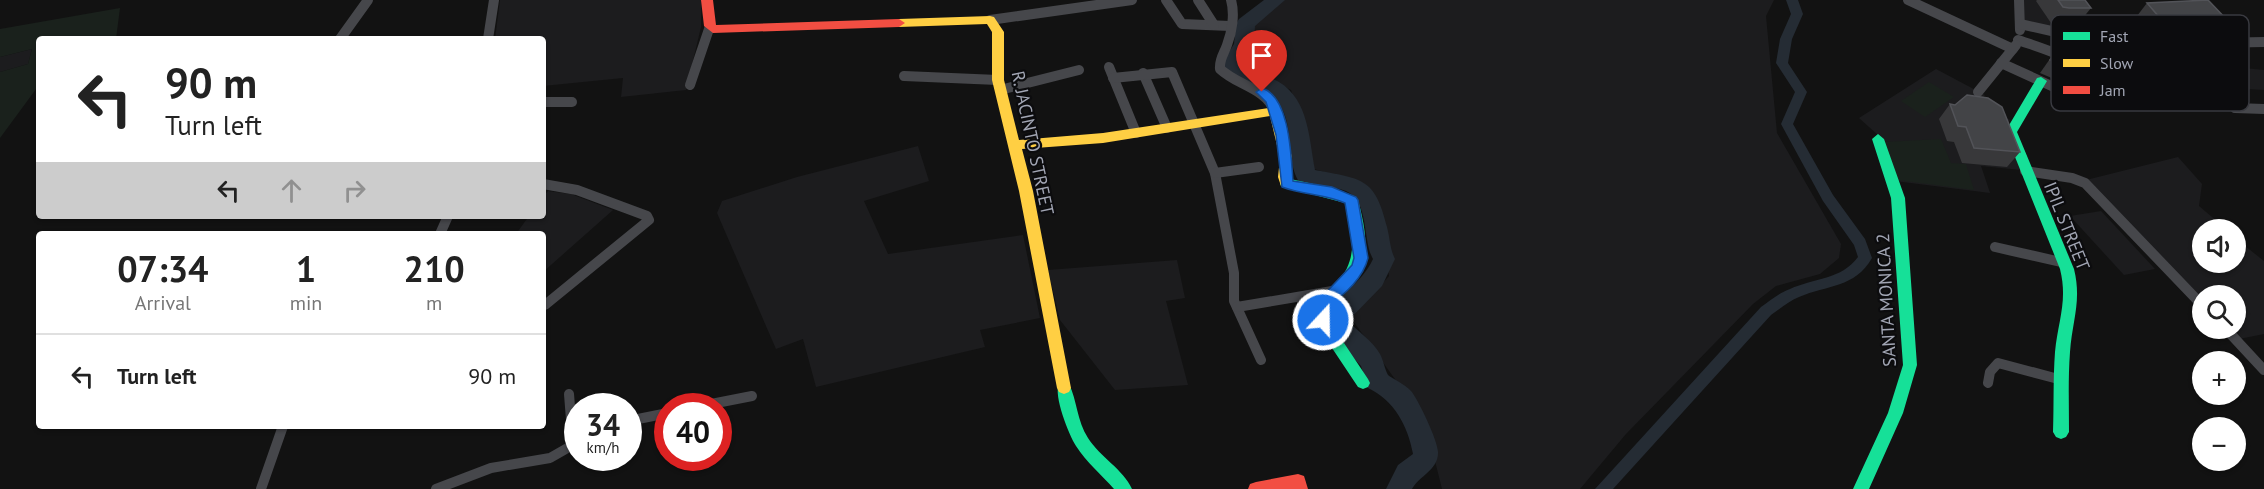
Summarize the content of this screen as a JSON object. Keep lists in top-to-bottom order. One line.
{"streets":{"street":["R. JACINTO STREET","IPIL STREET","SANTA MONICA 2"]},"legend":["Fast","Slow","Jam"],"page":{"turn":["90 m","Turn left"],"map_buttons":["+","−"],"eta":["07:34","Arrival","1","min","210","m"],"list":[{"name":"Turn left","value":"90 m"}],"speed":"34 km/h","limit":"40"}}
